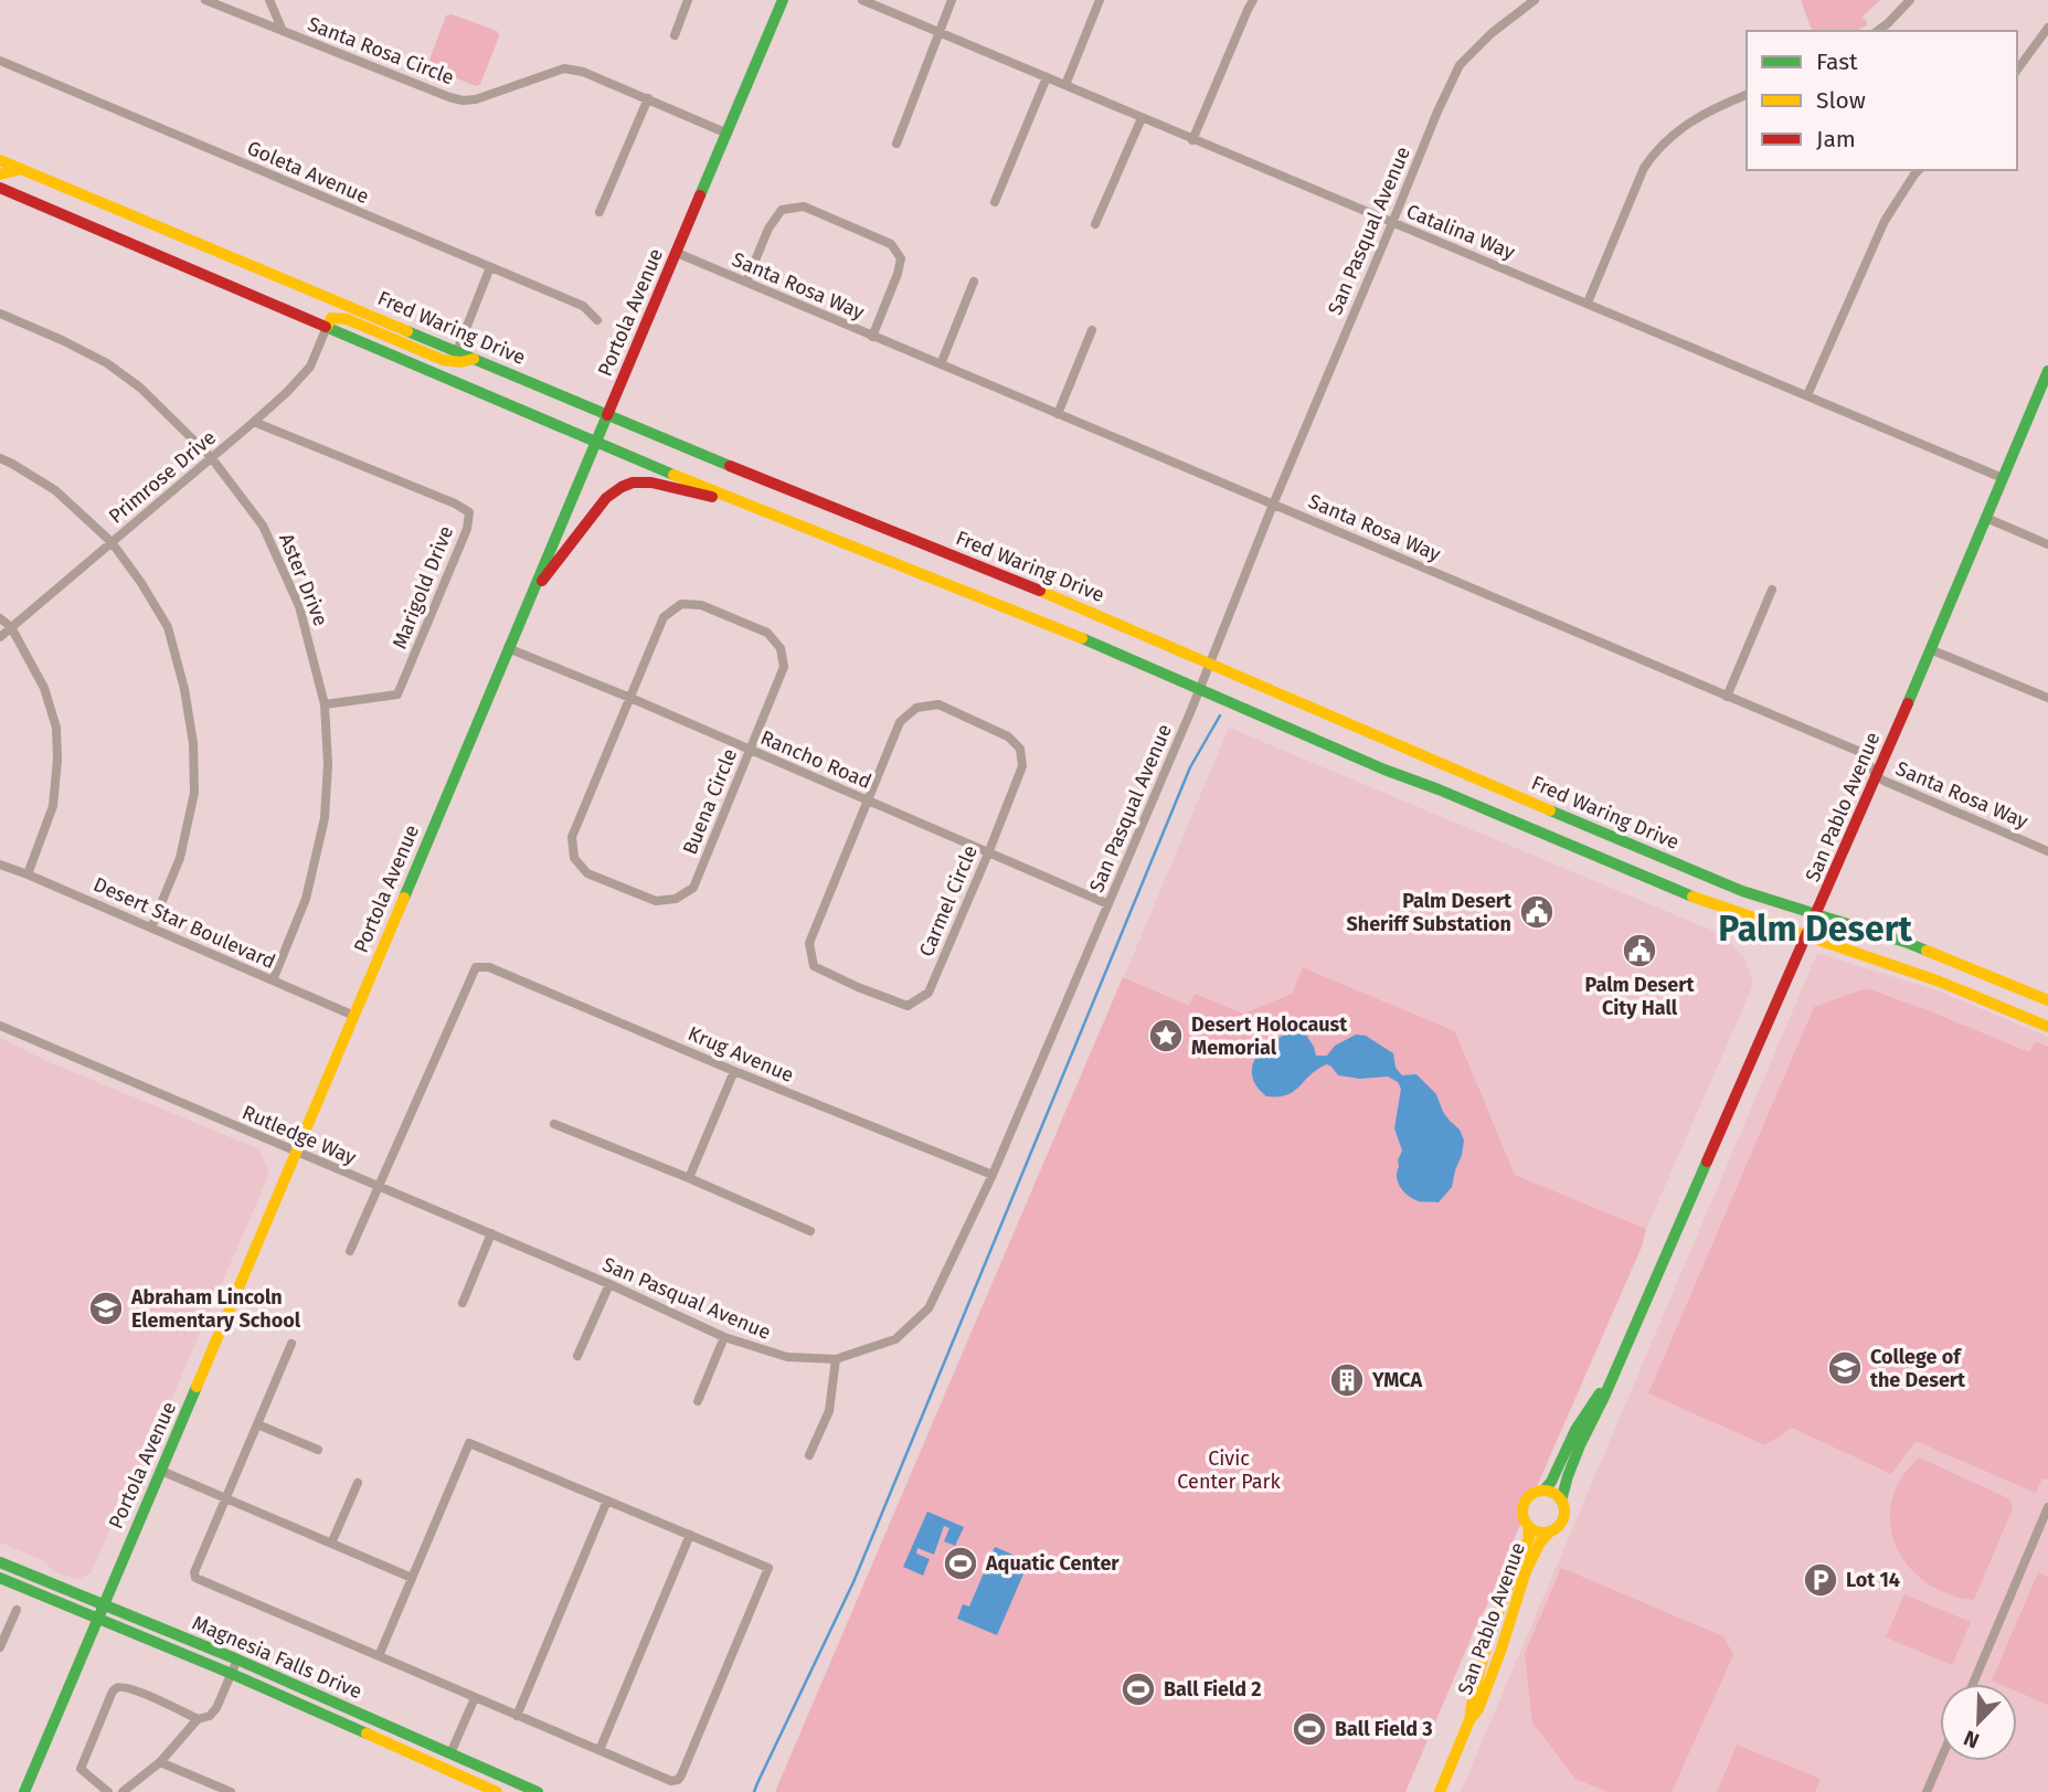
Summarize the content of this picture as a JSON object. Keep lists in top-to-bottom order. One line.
{"streets":{"main road":["Portola Avenue","Fred Waring Drive","San Pablo Avenue","Magnesia Falls Drive"],"street":["Santa Rosa Circle","Goleta Avenue","San Pasqual Avenue","Catalina Way","Santa Rosa Way","Primrose Drive","Aster Drive","Marigold Drive","Rancho Road","Buena Circle","Carmel Circle","Desert Star Boulevard","Krug Avenue","Rutledge Way"]},"crossings":[["Santa Rosa Circle","Portola Avenue"],["San Pasqual Avenue","Catalina Way"],["San Pasqual Avenue","Santa Rosa Way"],["San Pasqual Avenue","Fred Waring Drive"],["San Pasqual Avenue","Rancho Road"],["San Pasqual Avenue","Krug Avenue"],["San Pasqual Avenue","Rutledge Way"],["Catalina Way","San Pablo Avenue"],["Santa Rosa Way","Portola Avenue"],["Santa Rosa Way","San Pablo Avenue"],["Portola Avenue","Fred Waring Drive"],["Portola Avenue","Rancho Road"],["Portola Avenue","Desert Star Boulevard"],["Portola Avenue","Rutledge Way"],["Portola Avenue","Magnesia Falls Drive"],["Fred Waring Drive","San Pablo Avenue"],["Primrose Drive","Aster Drive"],["Primrose Drive","Marigold Drive"],["Aster Drive","Marigold Drive"],["Aster Drive","Desert Star Boulevard"],["Rancho Road","Buena Circle"],["Rancho Road","Carmel Circle"],["Krug Avenue","Rutledge Way"]],"districts":["Palm Desert"],"parks":["Civic Center Park"],"places":{"public building":["Palm Desert Sheriff Substation","Palm Desert City Hall"],"place":["Desert Holocaust Memorial"],"school or university":["Abraham Lincoln Elementary School","College of the Desert"],"building":["YMCA"],"sports":["Aquatic Center","Ball Field 2","Ball Field 3"],"parking":["Lot 14"]},"legend":["Fast","Slow","Jam"],"north":"bottom left"}
